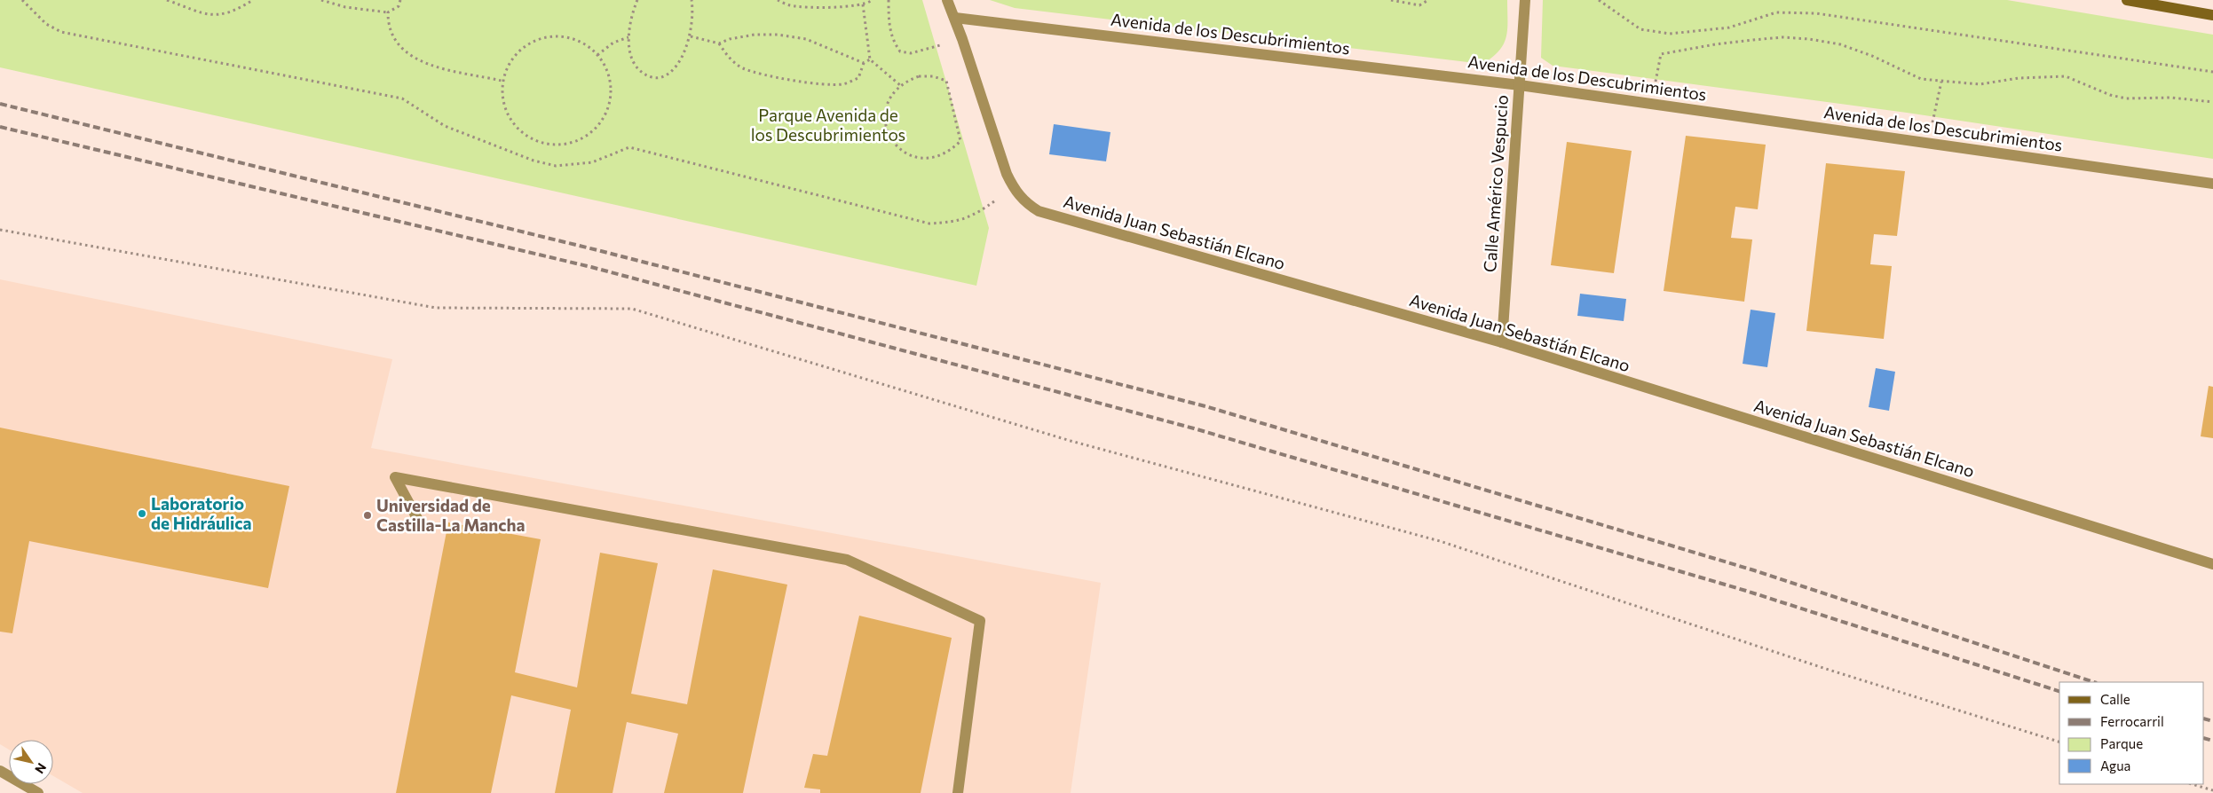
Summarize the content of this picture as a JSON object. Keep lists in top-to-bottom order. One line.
{"streets":{"street":["Avenida de los Descubrimientos","Calle Américo Vespucio","Avenida Juan Sebastián Elcano"]},"crossings":[["Avenida de los Descubrimientos","Calle Américo Vespucio"],["Avenida de los Descubrimientos","Avenida Juan Sebastián Elcano"],["Calle Américo Vespucio","Avenida Juan Sebastián Elcano"]],"parks":["Parque Avenida de los Descubrimientos"],"places":["Laboratorio de Hidráulica","Universidad de Castilla-La Mancha"],"legend":["Calle","Ferrocarril","Parque","Agua"],"north":"bottom right"}
